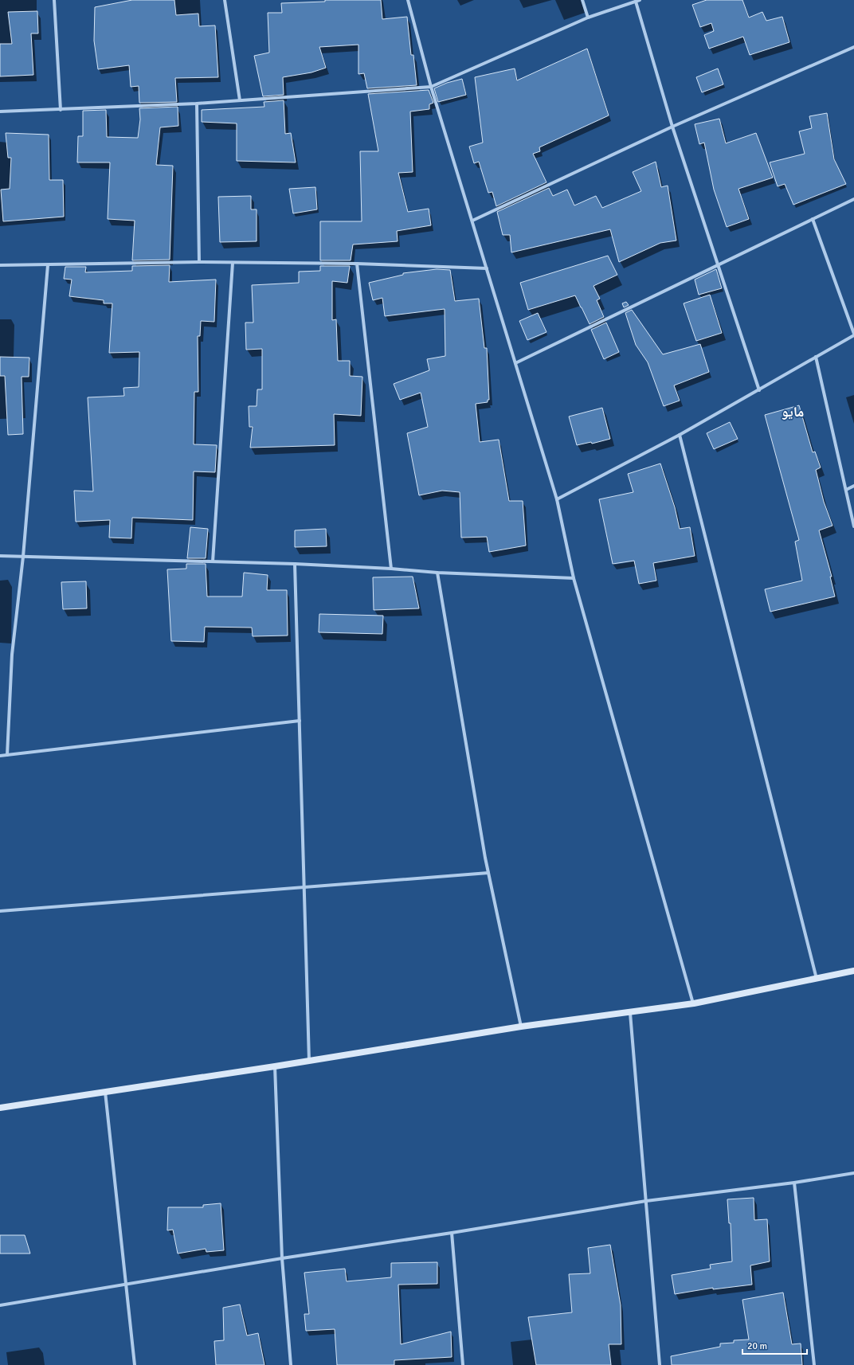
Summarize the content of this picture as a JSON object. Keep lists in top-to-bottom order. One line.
{"districts":["مايو"],"scale_bar":"20 m"}
